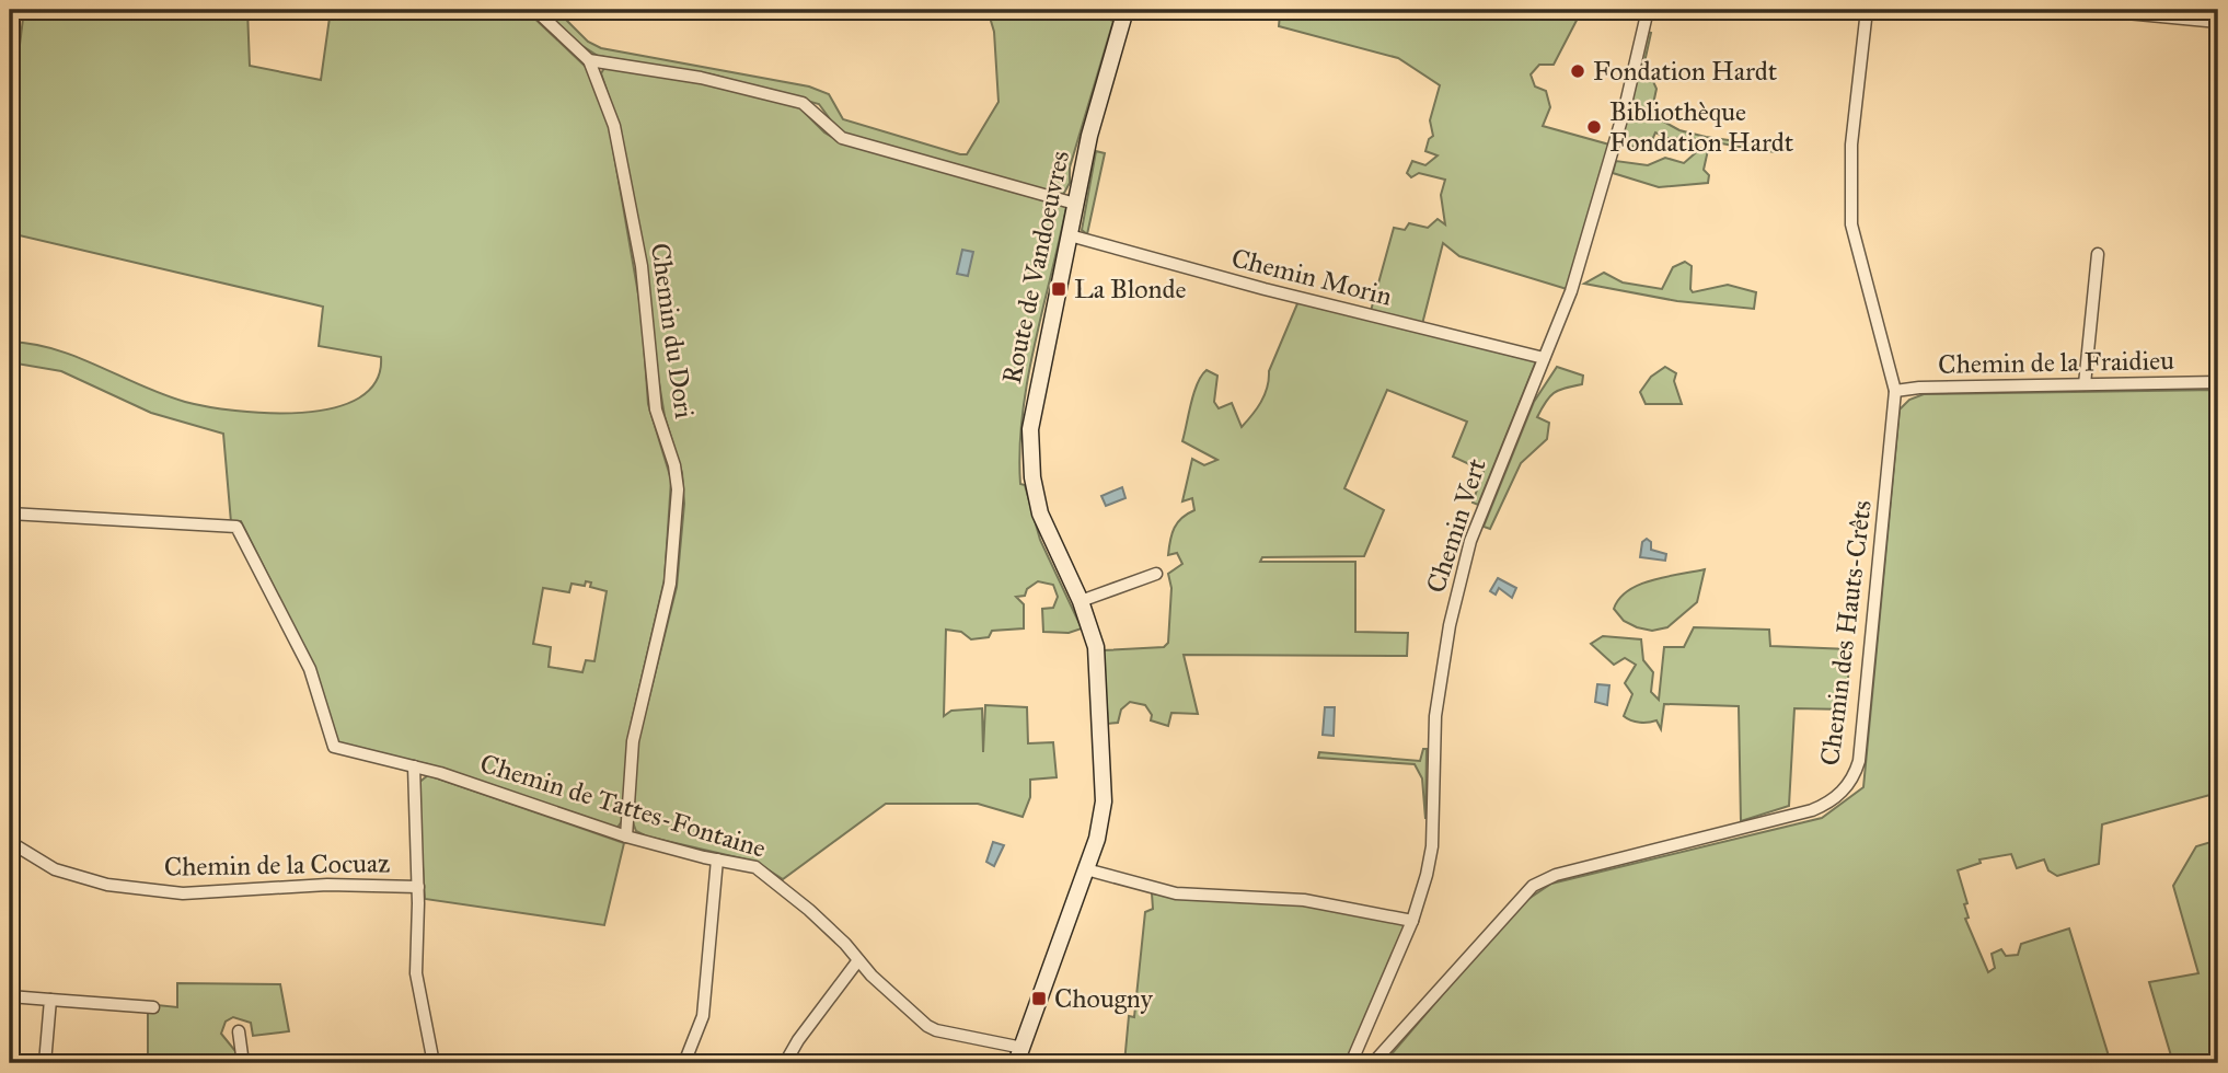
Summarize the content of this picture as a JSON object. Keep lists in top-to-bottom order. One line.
{"streets":{"main road":["Route de Vandoeuvres"],"street":["Chemin Morin","Chemin du Dori","Chemin de la Fraidieu","Chemin Vert","Chemin des Hauts-Crêts","Chemin de Tattes-Fontaine","Chemin de la Cocuaz"]},"crossings":[["Route de Vandoeuvres","Chemin Morin"],["Route de Vandoeuvres","Chemin de Tattes-Fontaine"],["Chemin Morin","Chemin Vert"],["Chemin du Dori","Chemin de Tattes-Fontaine"],["Chemin de la Fraidieu","Chemin des Hauts-Crêts"]],"places":{"other":["Fondation Hardt","Bibliothèque Fondation Hardt"],"transit":["La Blonde","Chougny"]}}
